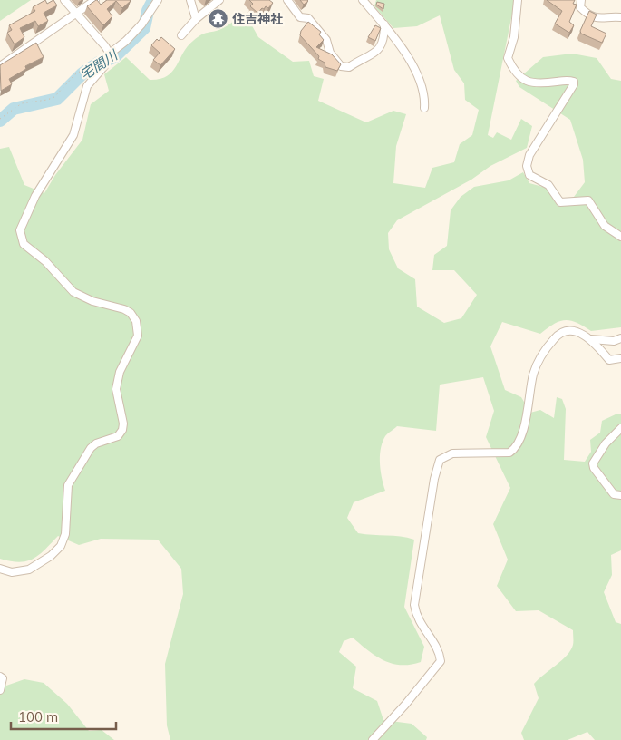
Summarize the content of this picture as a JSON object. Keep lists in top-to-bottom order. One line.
{"water":["宅間川"],"places":{"temple":["住吉神社"]},"scale_bar":"100 m"}
